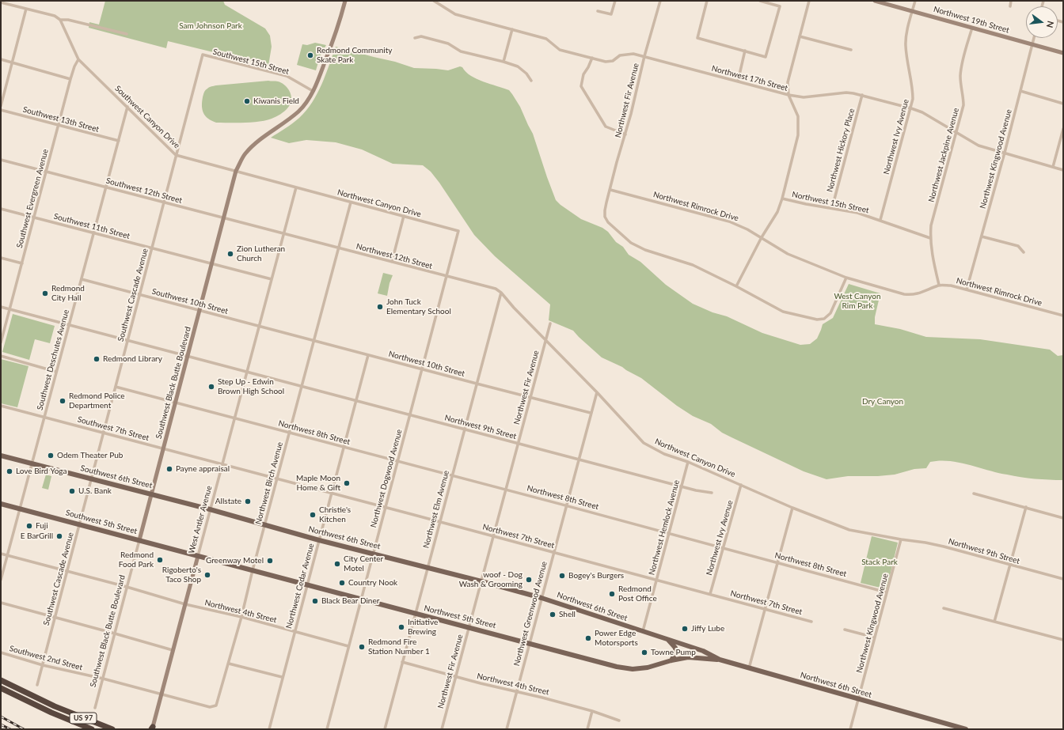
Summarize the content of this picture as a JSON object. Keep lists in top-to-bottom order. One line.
{"streets":{"highway":["US 97"],"main road":["Southwest 6th Street","Southwest 5th Street","Northwest 6th Street","Northwest 5th Street"],"street":["Northwest 19th Street","Southwest 15th Street","Northwest 17th Street","Northwest Fir Avenue","Southwest Canyon Drive","Southwest 13th Street","Northwest Ivy Avenue","Northwest Hickory Place","Northwest Jackpine Avenue","Northwest Kingwood Avenue","Southwest 12th Street","Southwest Evergreen Avenue","Northwest 15th Street","Northwest Canyon Drive","Northwest Rimrock Drive","Southwest 11th Street","Northwest 12th Street","Southwest Cascade Avenue","Southwest 10th Street","Southwest Deschutes Avenue","Northwest 10th Street","Southwest Black Butte Boulevard","Northwest 9th Street","Southwest 7th Street","Northwest 8th Street","Northwest Dogwood Avenue","Northwest Birch Avenue","Northwest Elm Avenue","West Antler Avenue","Northwest Hemlock Avenue","Northwest 7th Street","Northwest Cedar Avenue","Northwest 4th Street","Northwest Greenwood Avenue","Southwest 2nd Street"]},"crossings":[["Northwest 19th Street","Northwest Ivy Avenue"],["Northwest 19th Street","Northwest Jackpine Avenue"],["Northwest 19th Street","Northwest Kingwood Avenue"],["Southwest 15th Street","Southwest Cascade Avenue"],["Southwest 15th Street","Southwest Black Butte Boulevard"],["Northwest 17th Street","Northwest Fir Avenue"],["Northwest 17th Street","Northwest Ivy Avenue"],["Northwest 17th Street","Northwest Hickory Place"],["Northwest 17th Street","Northwest Jackpine Avenue"],["Northwest 17th Street","Northwest Kingwood Avenue"],["Northwest Fir Avenue","Northwest Canyon Drive"],["Northwest Fir Avenue","Northwest Rimrock Drive"],["Northwest Fir Avenue","Northwest 10th Street"],["Northwest Fir Avenue","Northwest 9th Street"],["Northwest Fir Avenue","Northwest 8th Street"],["Northwest Fir Avenue","Northwest 7th Street"],["Northwest Fir Avenue","Northwest 6th Street"],["Northwest Fir Avenue","Northwest 4th Street"],["Northwest Fir Avenue","Northwest 5th Street"],["Southwest Canyon Drive","Southwest Evergreen Avenue"],["Southwest Canyon Drive","Northwest Canyon Drive"],["Southwest Canyon Drive","Southwest Cascade Avenue"],["Southwest Canyon Drive","Southwest Deschutes Avenue"],["Southwest Canyon Drive","Southwest Black Butte Boulevard"],["Southwest Canyon Drive","West Antler Avenue"],["Southwest 13th Street","Southwest Evergreen Avenue"],["Southwest 13th Street","Southwest Deschutes Avenue"],["Northwest Ivy Avenue","Northwest 15th Street"],["Northwest Ivy Avenue","Northwest Canyon Drive"],["Northwest Ivy Avenue","Northwest 8th Street"],["Northwest Ivy Avenue","Northwest 7th Street"],["Northwest Hickory Place","Northwest 15th Street"],["Northwest Jackpine Avenue","Northwest 15th Street"],["Northwest Jackpine Avenue","Northwest Rimrock Drive"],["Northwest Kingwood Avenue","Northwest Canyon Drive"],["Northwest Kingwood Avenue","Northwest Rimrock Drive"],["Northwest Kingwood Avenue","Northwest 9th Street"],["Northwest Kingwood Avenue","Northwest 8th Street"],["Northwest Kingwood Avenue","Northwest 6th Street"],["Southwest 12th Street","Southwest Evergreen Avenue"],["Southwest 12th Street","Northwest 12th Street"],["Southwest 12th Street","Southwest Cascade Avenue"],["Southwest 12th Street","Southwest Deschutes Avenue"],["Southwest 12th Street","Southwest Black Butte Boulevard"],["Southwest 12th Street","West Antler Avenue"],["Southwest Evergreen Avenue","Southwest 11th Street"],["Southwest Evergreen Avenue","Northwest 9th Street"],["Northwest Canyon Drive","Northwest 12th Street"],["Northwest Canyon Drive","Northwest 9th Street"],["Northwest Canyon Drive","Northwest Dogwood Avenue"],["Northwest Canyon Drive","Northwest Birch Avenue"],["Northwest Canyon Drive","Northwest Elm Avenue"],["Northwest Canyon Drive","West Antler Avenue"],["Northwest Canyon Drive","Northwest Hemlock Avenue"],["Northwest Canyon Drive","Northwest Greenwood Avenue"],["Southwest 11th Street","Southwest Cascade Avenue"],["Southwest 11th Street","Southwest Deschutes Avenue"],["Southwest 11th Street","Southwest Black Butte Boulevard"],["Southwest 11th Street","West Antler Avenue"],["Northwest 12th Street","Northwest Dogwood Avenue"],["Northwest 12th Street","Northwest Birch Avenue"],["Northwest 12th Street","Northwest Elm Avenue"],["Northwest 12th Street","West Antler Avenue"],["Southwest Cascade Avenue","Southwest 10th Street"],["Southwest Cascade Avenue","Northwest 9th Street"],["Southwest Cascade Avenue","Southwest 7th Street"],["Southwest Cascade Avenue","Northwest 8th Street"],["Southwest Cascade Avenue","Southwest 6th Street"],["Southwest Cascade Avenue","Southwest 5th Street"],["Southwest Cascade Avenue","Northwest 4th Street"],["Southwest Cascade Avenue","Southwest 2nd Street"],["Southwest 10th Street","Southwest Deschutes Avenue"],["Southwest 10th Street","Northwest 10th Street"],["Southwest 10th Street","Southwest Black Butte Boulevard"],["Southwest 10th Street","West Antler Avenue"],["Southwest Deschutes Avenue","Northwest 9th Street"],["Southwest Deschutes Avenue","Southwest 7th Street"],["Southwest Deschutes Avenue","Southwest 6th Street"],["Southwest Deschutes Avenue","Southwest 5th Street"],["Southwest Deschutes Avenue","Northwest 4th Street"],["Northwest 10th Street","Northwest Dogwood Avenue"],["Northwest 10th Street","Northwest Birch Avenue"],["Northwest 10th Street","Northwest Elm Avenue"],["Northwest 10th Street","West Antler Avenue"],["Northwest 10th Street","Northwest Cedar Avenue"],["Northwest 10th Street","Northwest Greenwood Avenue"],["Southwest Black Butte Boulevard","Northwest 9th Street"],["Southwest Black Butte Boulevard","Southwest 7th Street"],["Southwest Black Butte Boulevard","Northwest 8th Street"],["Southwest Black Butte Boulevard","Southwest 6th Street"],["Southwest Black Butte Boulevard","Southwest 5th Street"],["Southwest Black Butte Boulevard","Northwest 4th Street"],["Southwest Black Butte Boulevard","Southwest 2nd Street"],["Northwest 9th Street","Northwest Dogwood Avenue"],["Northwest 9th Street","Northwest Birch Avenue"],["Northwest 9th Street","Northwest Elm Avenue"],["Northwest 9th Street","West Antler Avenue"],["Northwest 9th Street","Northwest Hemlock Avenue"],["Northwest 9th Street","Northwest Cedar Avenue"],["Northwest 9th Street","Northwest Greenwood Avenue"],["Southwest 7th Street","West Antler Avenue"],["Southwest 7th Street","Northwest 7th Street"],["Northwest 8th Street","Northwest Dogwood Avenue"],["Northwest 8th Street","Northwest Birch Avenue"],["Northwest 8th Street","Northwest Elm Avenue"],["Northwest 8th Street","West Antler Avenue"],["Northwest 8th Street","Northwest Hemlock Avenue"],["Northwest 8th Street","Northwest Cedar Avenue"],["Northwest 8th Street","Northwest Greenwood Avenue"],["Southwest 6th Street","West Antler Avenue"],["Southwest 6th Street","Northwest 6th Street"],["Northwest Dogwood Avenue","Northwest 7th Street"],["Northwest Dogwood Avenue","Northwest 6th Street"],["Northwest Dogwood Avenue","Northwest 4th Street"],["Northwest Dogwood Avenue","Northwest 5th Street"],["Northwest Birch Avenue","Northwest 7th Street"],["Northwest Birch Avenue","Northwest 6th Street"],["Northwest Birch Avenue","Northwest 4th Street"],["Northwest Birch Avenue","Northwest 5th Street"],["Northwest Birch Avenue","Southwest 2nd Street"],["Northwest Elm Avenue","Northwest 7th Street"],["Northwest Elm Avenue","Northwest 6th Street"],["Northwest Elm Avenue","Northwest 4th Street"],["Northwest Elm Avenue","Northwest 5th Street"],["West Antler Avenue","Southwest 5th Street"],["West Antler Avenue","Northwest 7th Street"],["West Antler Avenue","Northwest 6th Street"],["West Antler Avenue","Northwest 4th Street"],["West Antler Avenue","Northwest 5th Street"],["West Antler Avenue","Southwest 2nd Street"],["Southwest 5th Street","Northwest 5th Street"],["Northwest Hemlock Avenue","Northwest 7th Street"],["Northwest Hemlock Avenue","Northwest 6th Street"],["Northwest 7th Street","Northwest Cedar Avenue"],["Northwest 7th Street","Northwest Greenwood Avenue"],["Northwest 6th Street","Northwest Cedar Avenue"],["Northwest 6th Street","Northwest Greenwood Avenue"],["Northwest 6th Street","Northwest 5th Street"],["Northwest Cedar Avenue","Northwest 4th Street"],["Northwest Cedar Avenue","Northwest 5th Street"],["Northwest 4th Street","Northwest Greenwood Avenue"],["Northwest Greenwood Avenue","Northwest 5th Street"]],"parks":["Sam Johnson Park","West Canyon Rim Park","Dry Canyon","Stack Park"],"places":["Redmond Community Skate Park","Kiwanis Field","Zion Lutheran Church","Redmond City Hall","John Tuck Elementary School","Redmond Library","Step Up - Edwin Brown High School","Redmond Police Department","Odem Theater Pub","Payne appraisal","Love Bird Yoga","Maple Moon Home & Gift","U.S. Bank","Allstate","Christie's Kitchen","Fuji","E BarGrill","Redmond Food Park","Greenway Motel","City Center Motel","Rigoberto's Taco Shop","Bogey's Burgers","woof - Dog Wash & Grooming","Country Nook","Redmond Post Office","Black Bear Diner","Shell","Initiative Brewing","Jiffy Lube","Power Edge Motorsports","Redmond Fire Station Number 1","Towne Pump"],"north":"right"}
